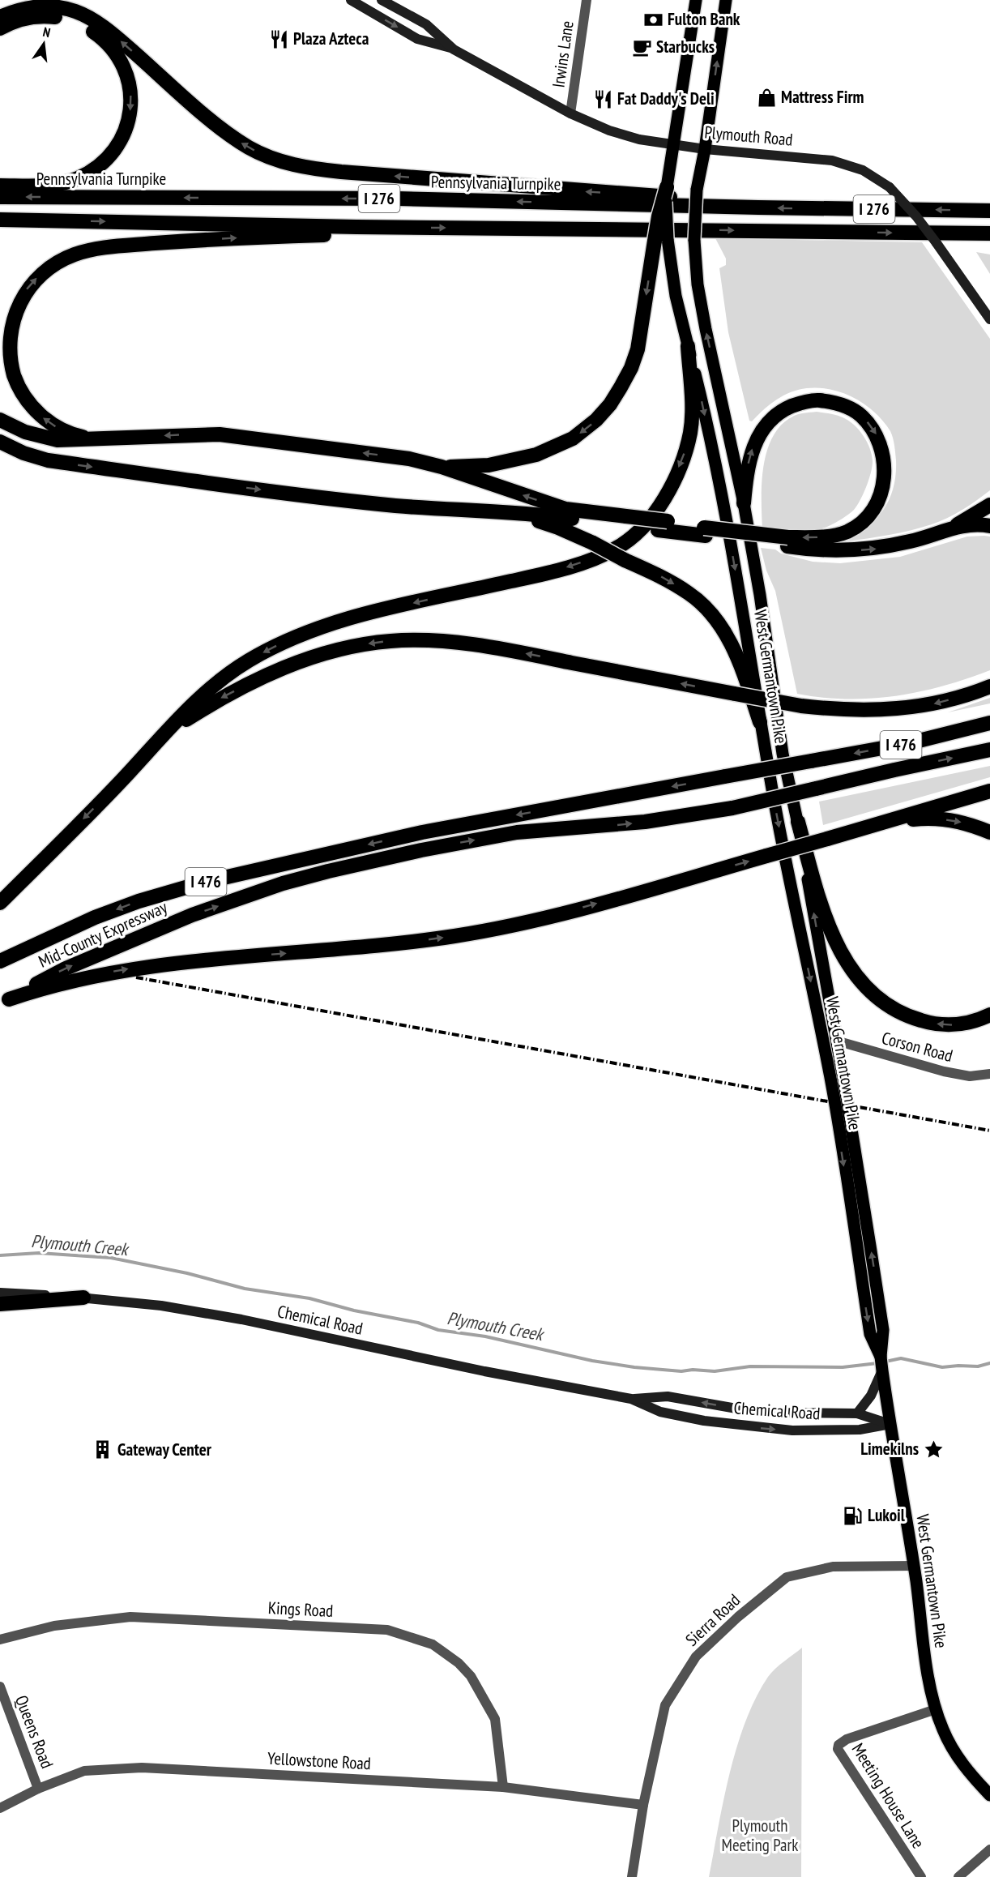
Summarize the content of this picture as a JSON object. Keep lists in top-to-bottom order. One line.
{"streets":{"highway":["Pennsylvania Turnpike","I 276","I 476","Mid-County Expressway"],"main road":["Plymouth Road","West Germantown Pike","Chemical Road"],"street":["Irwins Lane","Corson Road","Kings Road","Sierra Road","Queens Road","Yellowstone Road","Meeting House Lane"]},"crossings":[["Irwins Lane","Plymouth Road"],["Plymouth Road","West Germantown Pike"],["West Germantown Pike","Corson Road"],["West Germantown Pike","Chemical Road"],["West Germantown Pike","Sierra Road"],["West Germantown Pike","Meeting House Lane"],["Kings Road","Yellowstone Road"],["Sierra Road","Yellowstone Road"],["Queens Road","Yellowstone Road"]],"water":["Plymouth Creek"],"parks":["Plymouth Meeting Park"],"places":{"bank":["Fulton Bank"],"restaurant":["Plaza Azteca","Fat Daddy's Deli"],"cafe":["Starbucks"],"shop":["Mattress Firm"],"place":["Limekilns"],"building":["Gateway Center"],"fuel station":["Lukoil"]},"north":"top"}
